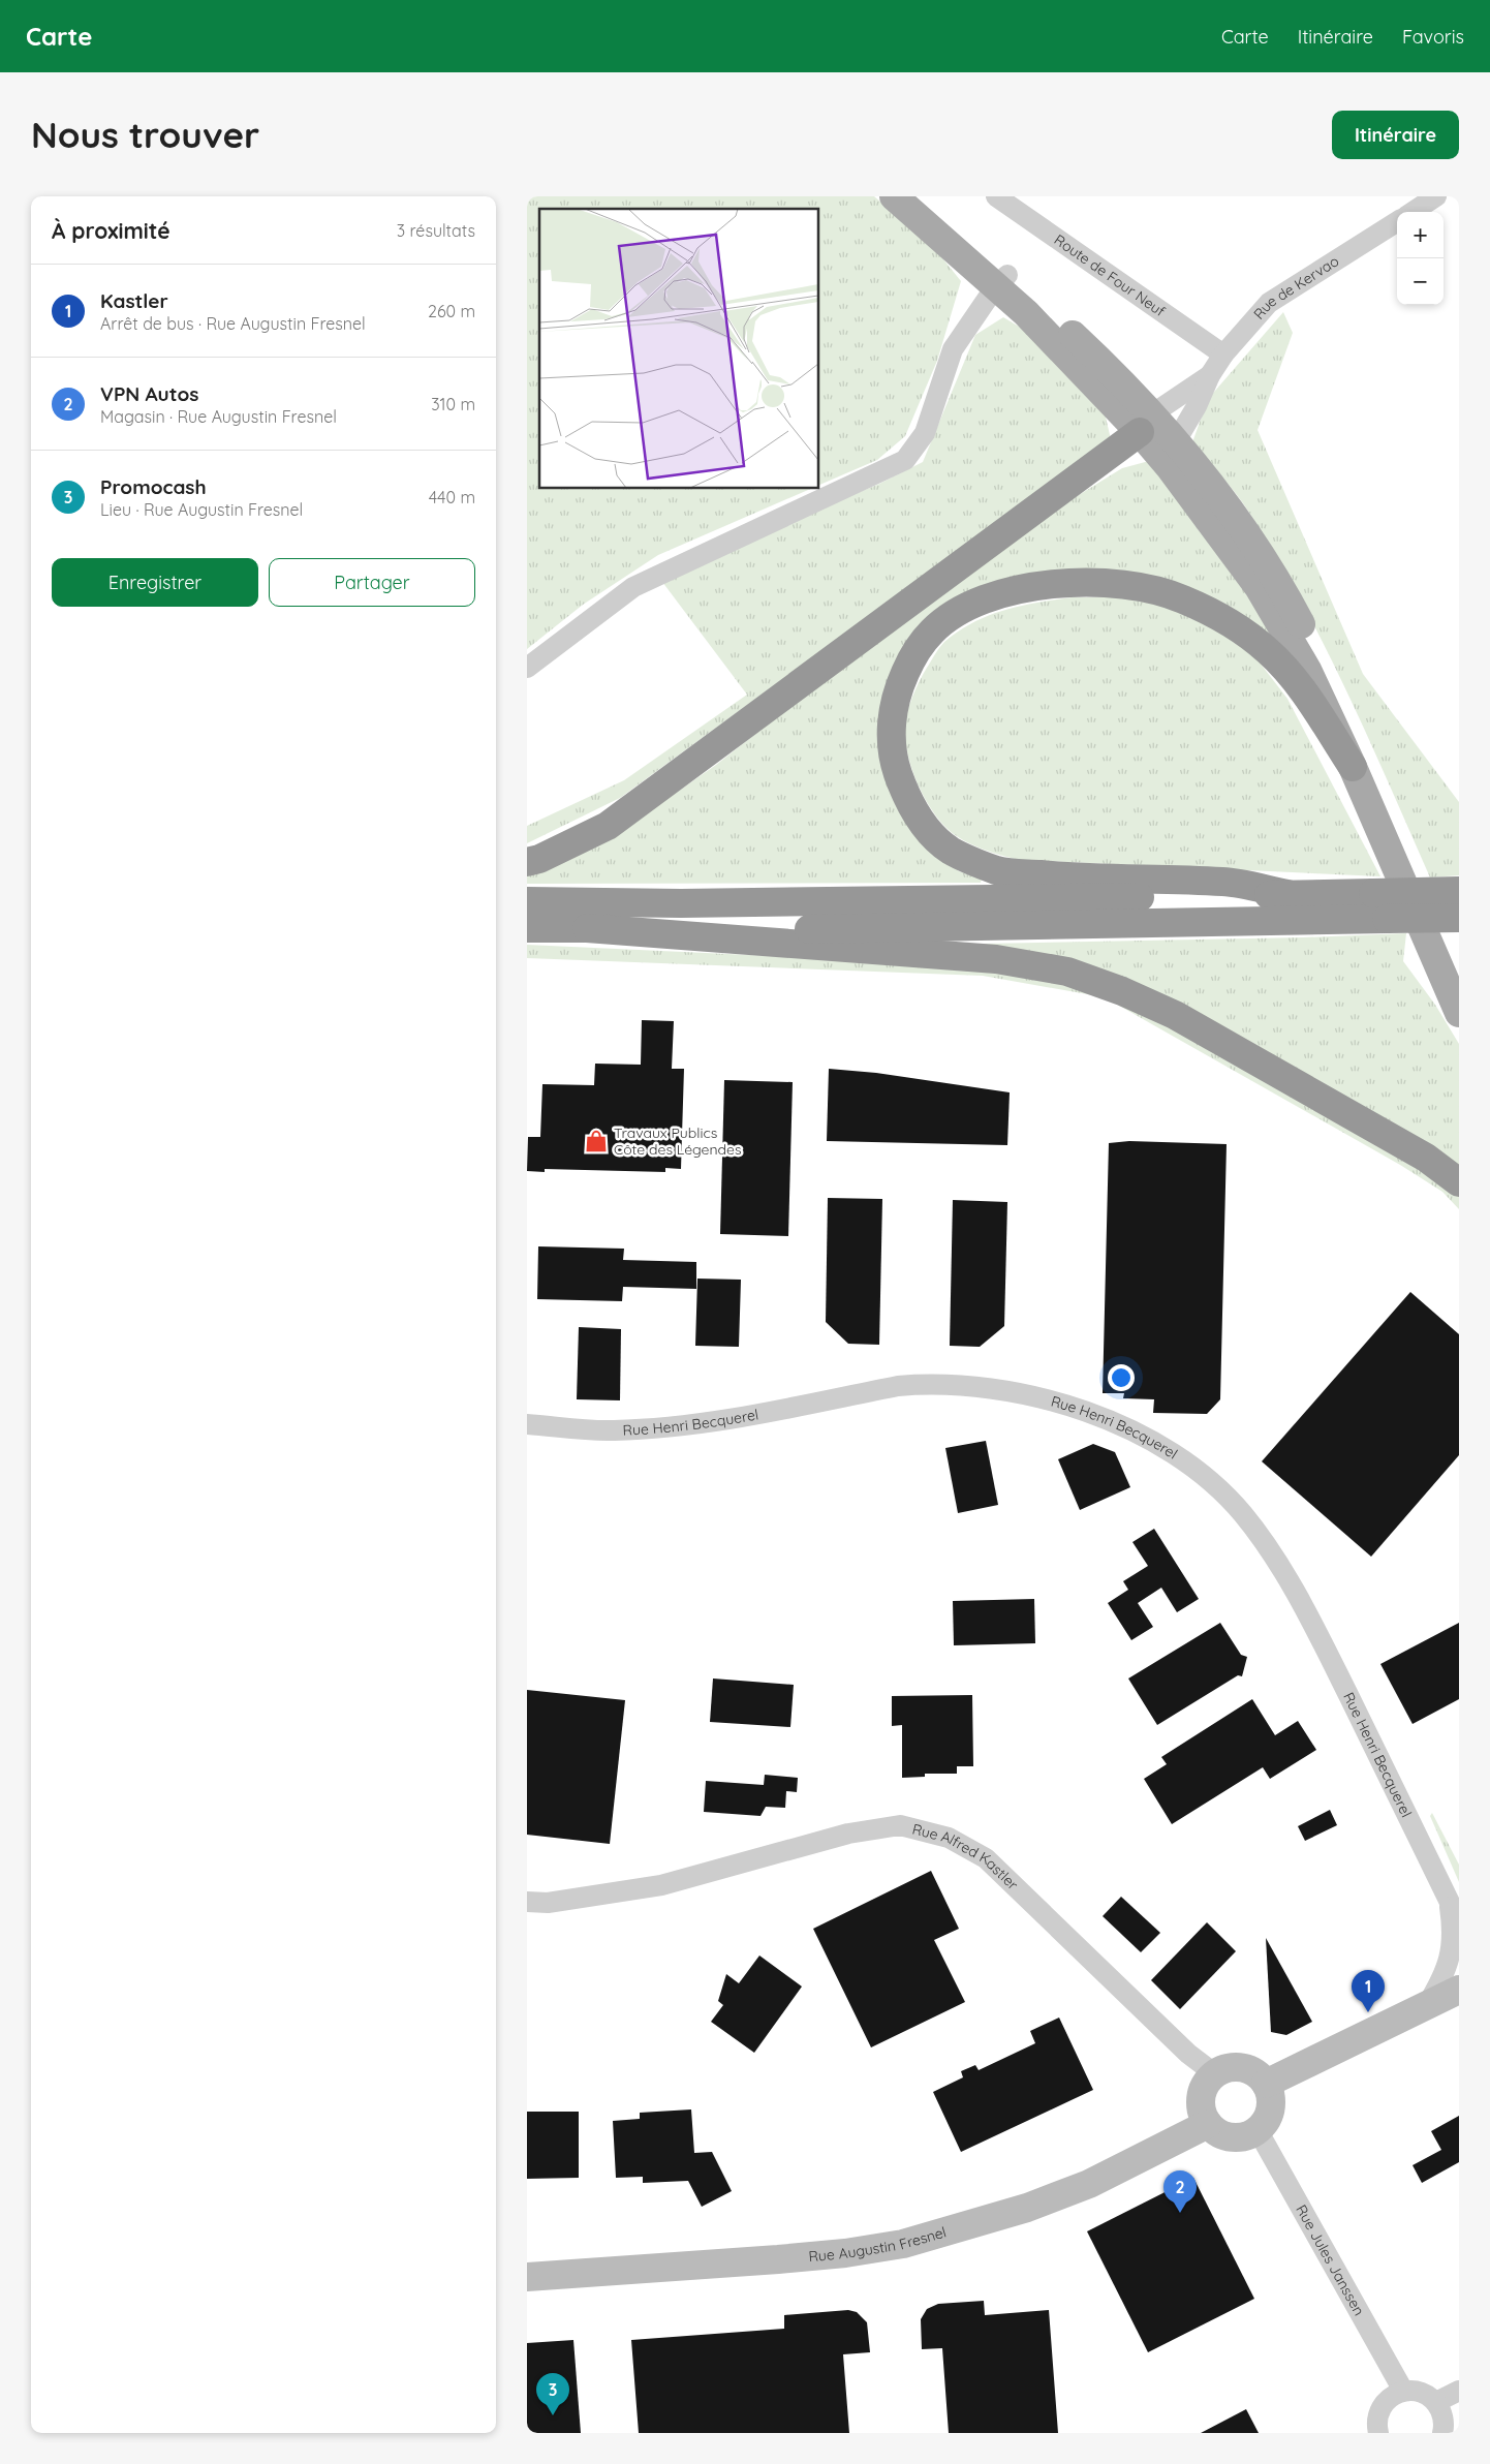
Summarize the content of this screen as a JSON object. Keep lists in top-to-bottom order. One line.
{"streets":{"street":["Route de Four Neuf","Rue de Kervao","Rue Henri Becquerel","Rue Alfred Kastler","Rue Augustin Fresnel","Rue Jules Janssen"]},"crossings":[["Route de Four Neuf","Rue de Kervao"],["Rue Alfred Kastler","Rue Augustin Fresnel"],["Rue Alfred Kastler","Rue Jules Janssen"],["Rue Augustin Fresnel","Rue Jules Janssen"]],"places":{"shop":["Travaux Publics Côte des Légendes"]},"page":{"header":"Carte","nav":["Carte","Itinéraire","Favoris"],"buttons":["Itinéraire",["Enregistrer","Partager"]],"title":"Nous trouver","heading":["À proximité","3 résultats"],"map_buttons":["+","−"],"list":[{"mark":"1","name":"Kastler","note":"Arrêt de bus · Rue Augustin Fresnel","value":"260 m"},{"mark":"2","name":"VPN Autos","note":"Magasin · Rue Augustin Fresnel","value":"310 m"},{"mark":"3","name":"Promocash","note":"Lieu · Rue Augustin Fresnel","value":"440 m"}],"pins":["1","2","3"]}}
